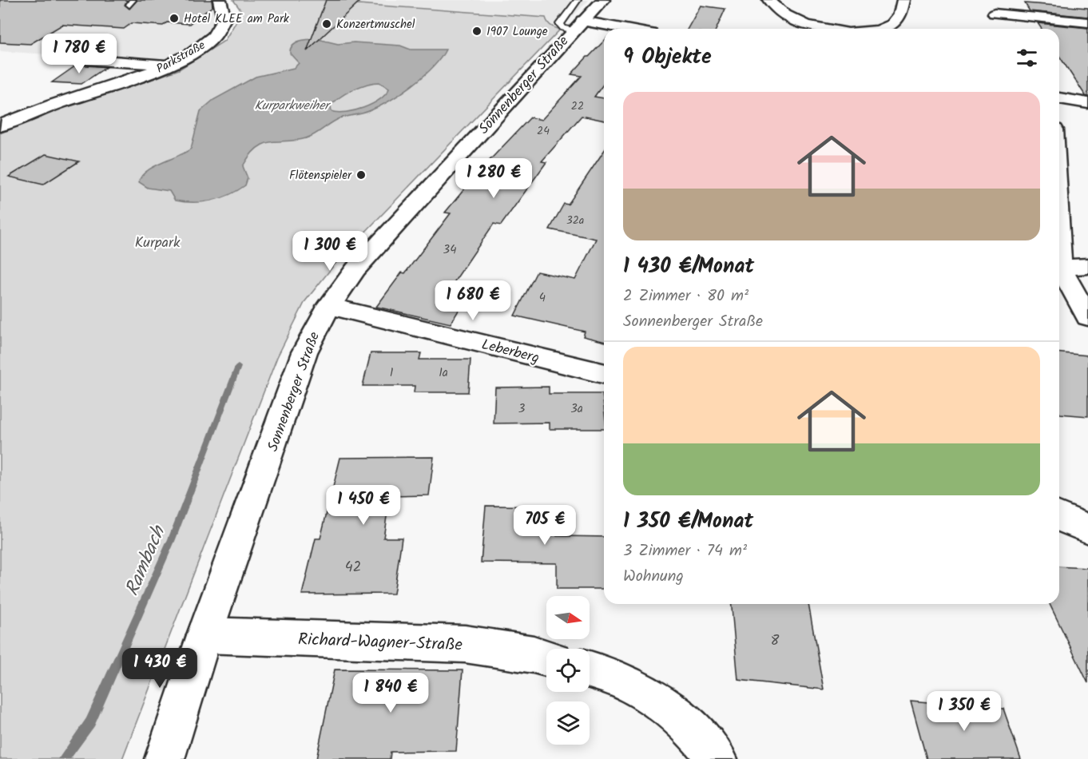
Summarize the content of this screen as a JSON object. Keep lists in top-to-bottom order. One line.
{"streets":{"street":["Parkstraße","Sonnenberger Straße","Leberberg","Richard-Wagner-Straße"]},"crossings":[["Sonnenberger Straße","Leberberg"],["Sonnenberger Straße","Richard-Wagner-Straße"]],"water":["Kurparkweiher","Rambach"],"parks":["Kurpark"],"places":["Hotel KLEE am Park","Konzertmuschel","1907 Lounge","Flötenspieler"],"house_numbers":["22","24","32a","34","4","1","1a","3","3a","42","8"],"north":"right","page":{"heading":"9 Objekte","price":["1 780 €","1 280 €","1 300 €","1 680 €","1 450 €","705 €","1 430 €","1 840 €","1 350 €"],"list":[{"name":"1 430 €/Monat","note":"2 Zimmer · 80 m² · Sonnenberger Straße"},{"name":"1 350 €/Monat","note":"3 Zimmer · 74 m² · Wohnung"}]}}
